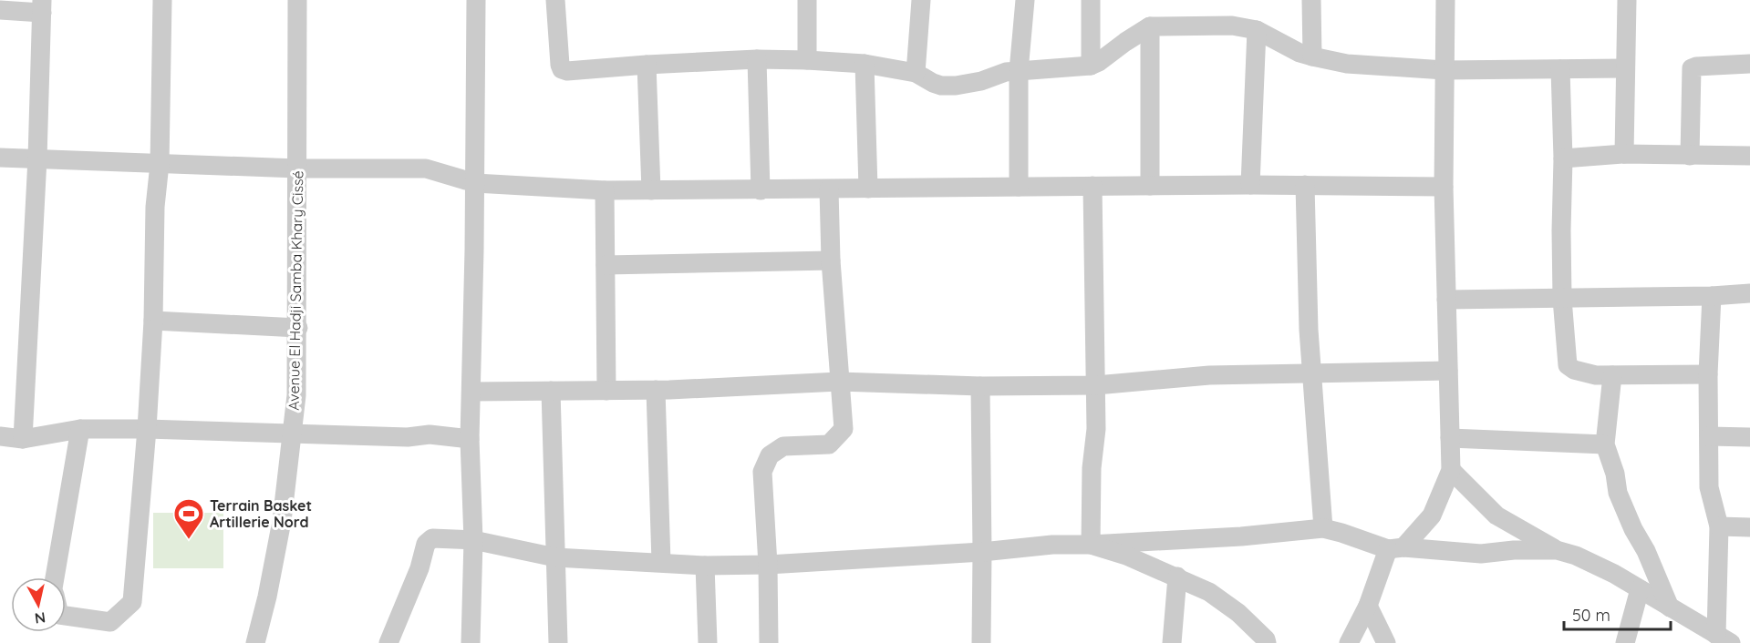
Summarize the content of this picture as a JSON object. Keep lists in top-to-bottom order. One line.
{"streets":{"street":["Avenue El Hadji Samba Khary Cissé"]},"places":{"sports":["Terrain Basket Artillerie Nord"]},"scale_bar":"50 m","north":"bottom"}
